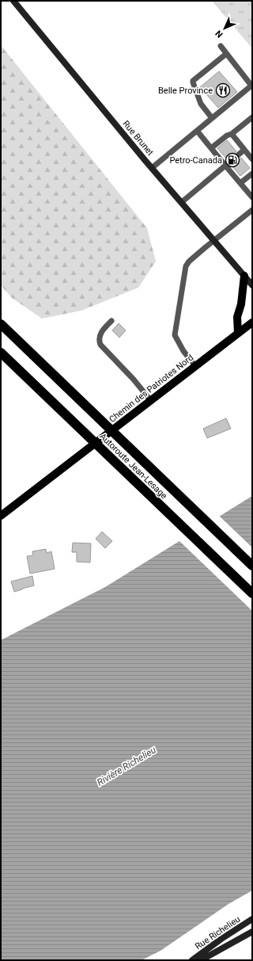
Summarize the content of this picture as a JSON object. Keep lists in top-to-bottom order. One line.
{"streets":{"highway":["Autoroute Jean-Lesage"],"main road":["Chemin des Patriotes Nord"],"street":["Rue Brunet","Rue Richelieu"]},"water":["Rivière Richelieu"],"places":{"restaurant":["Belle Province"],"fuel station":["Petro-Canada"]},"north":"bottom left"}
